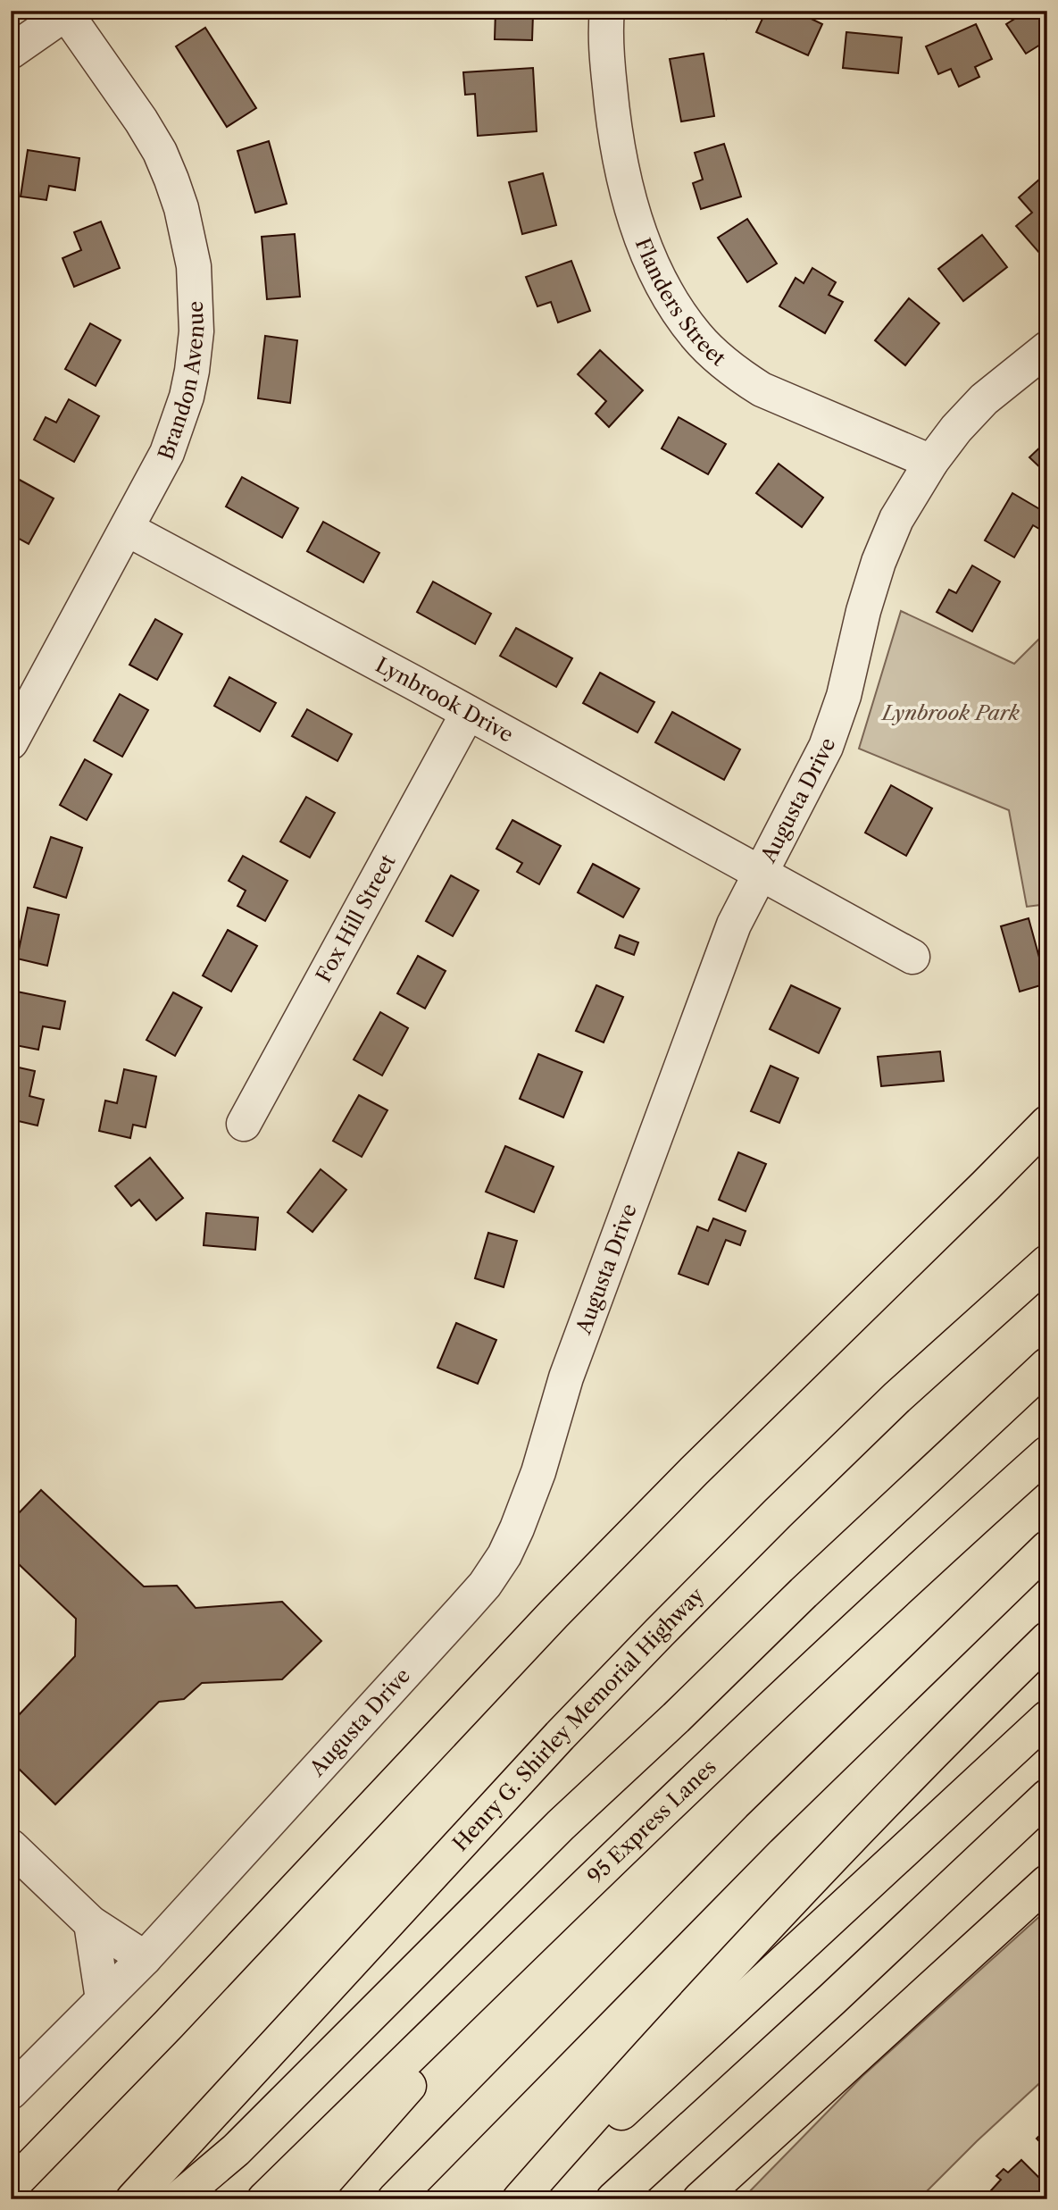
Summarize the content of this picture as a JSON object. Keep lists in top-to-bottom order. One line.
{"streets":{"highway":["Henry G. Shirley Memorial Highway","95 Express Lanes"],"street":["Flanders Street","Brandon Avenue","Lynbrook Drive","Augusta Drive","Fox Hill Street"]},"crossings":[["Flanders Street","Augusta Drive"],["Brandon Avenue","Lynbrook Drive"],["Lynbrook Drive","Augusta Drive"],["Lynbrook Drive","Fox Hill Street"]],"parks":["Lynbrook Park"]}
